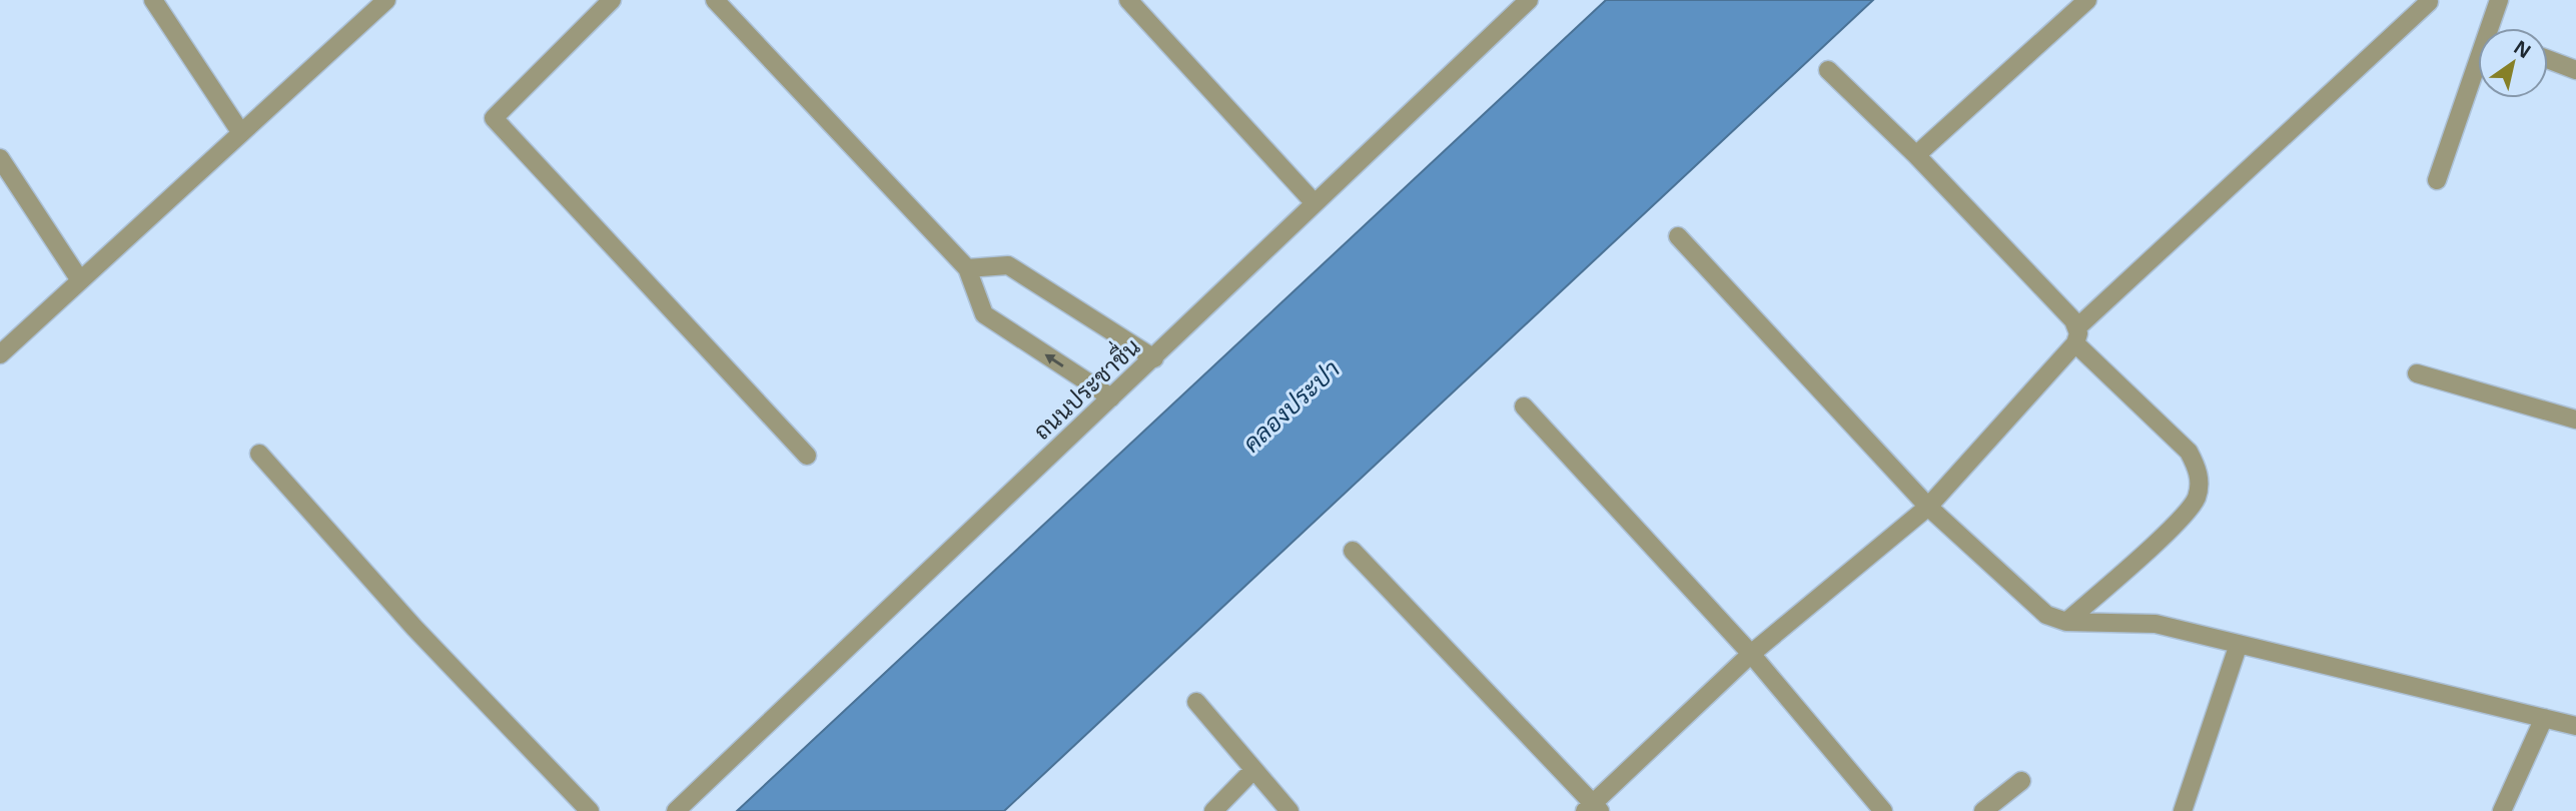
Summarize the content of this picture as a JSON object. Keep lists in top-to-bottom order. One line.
{"streets":{"street":["ถนนประชาชื่น"]},"water":["คลองประปา"],"north":"top right"}
